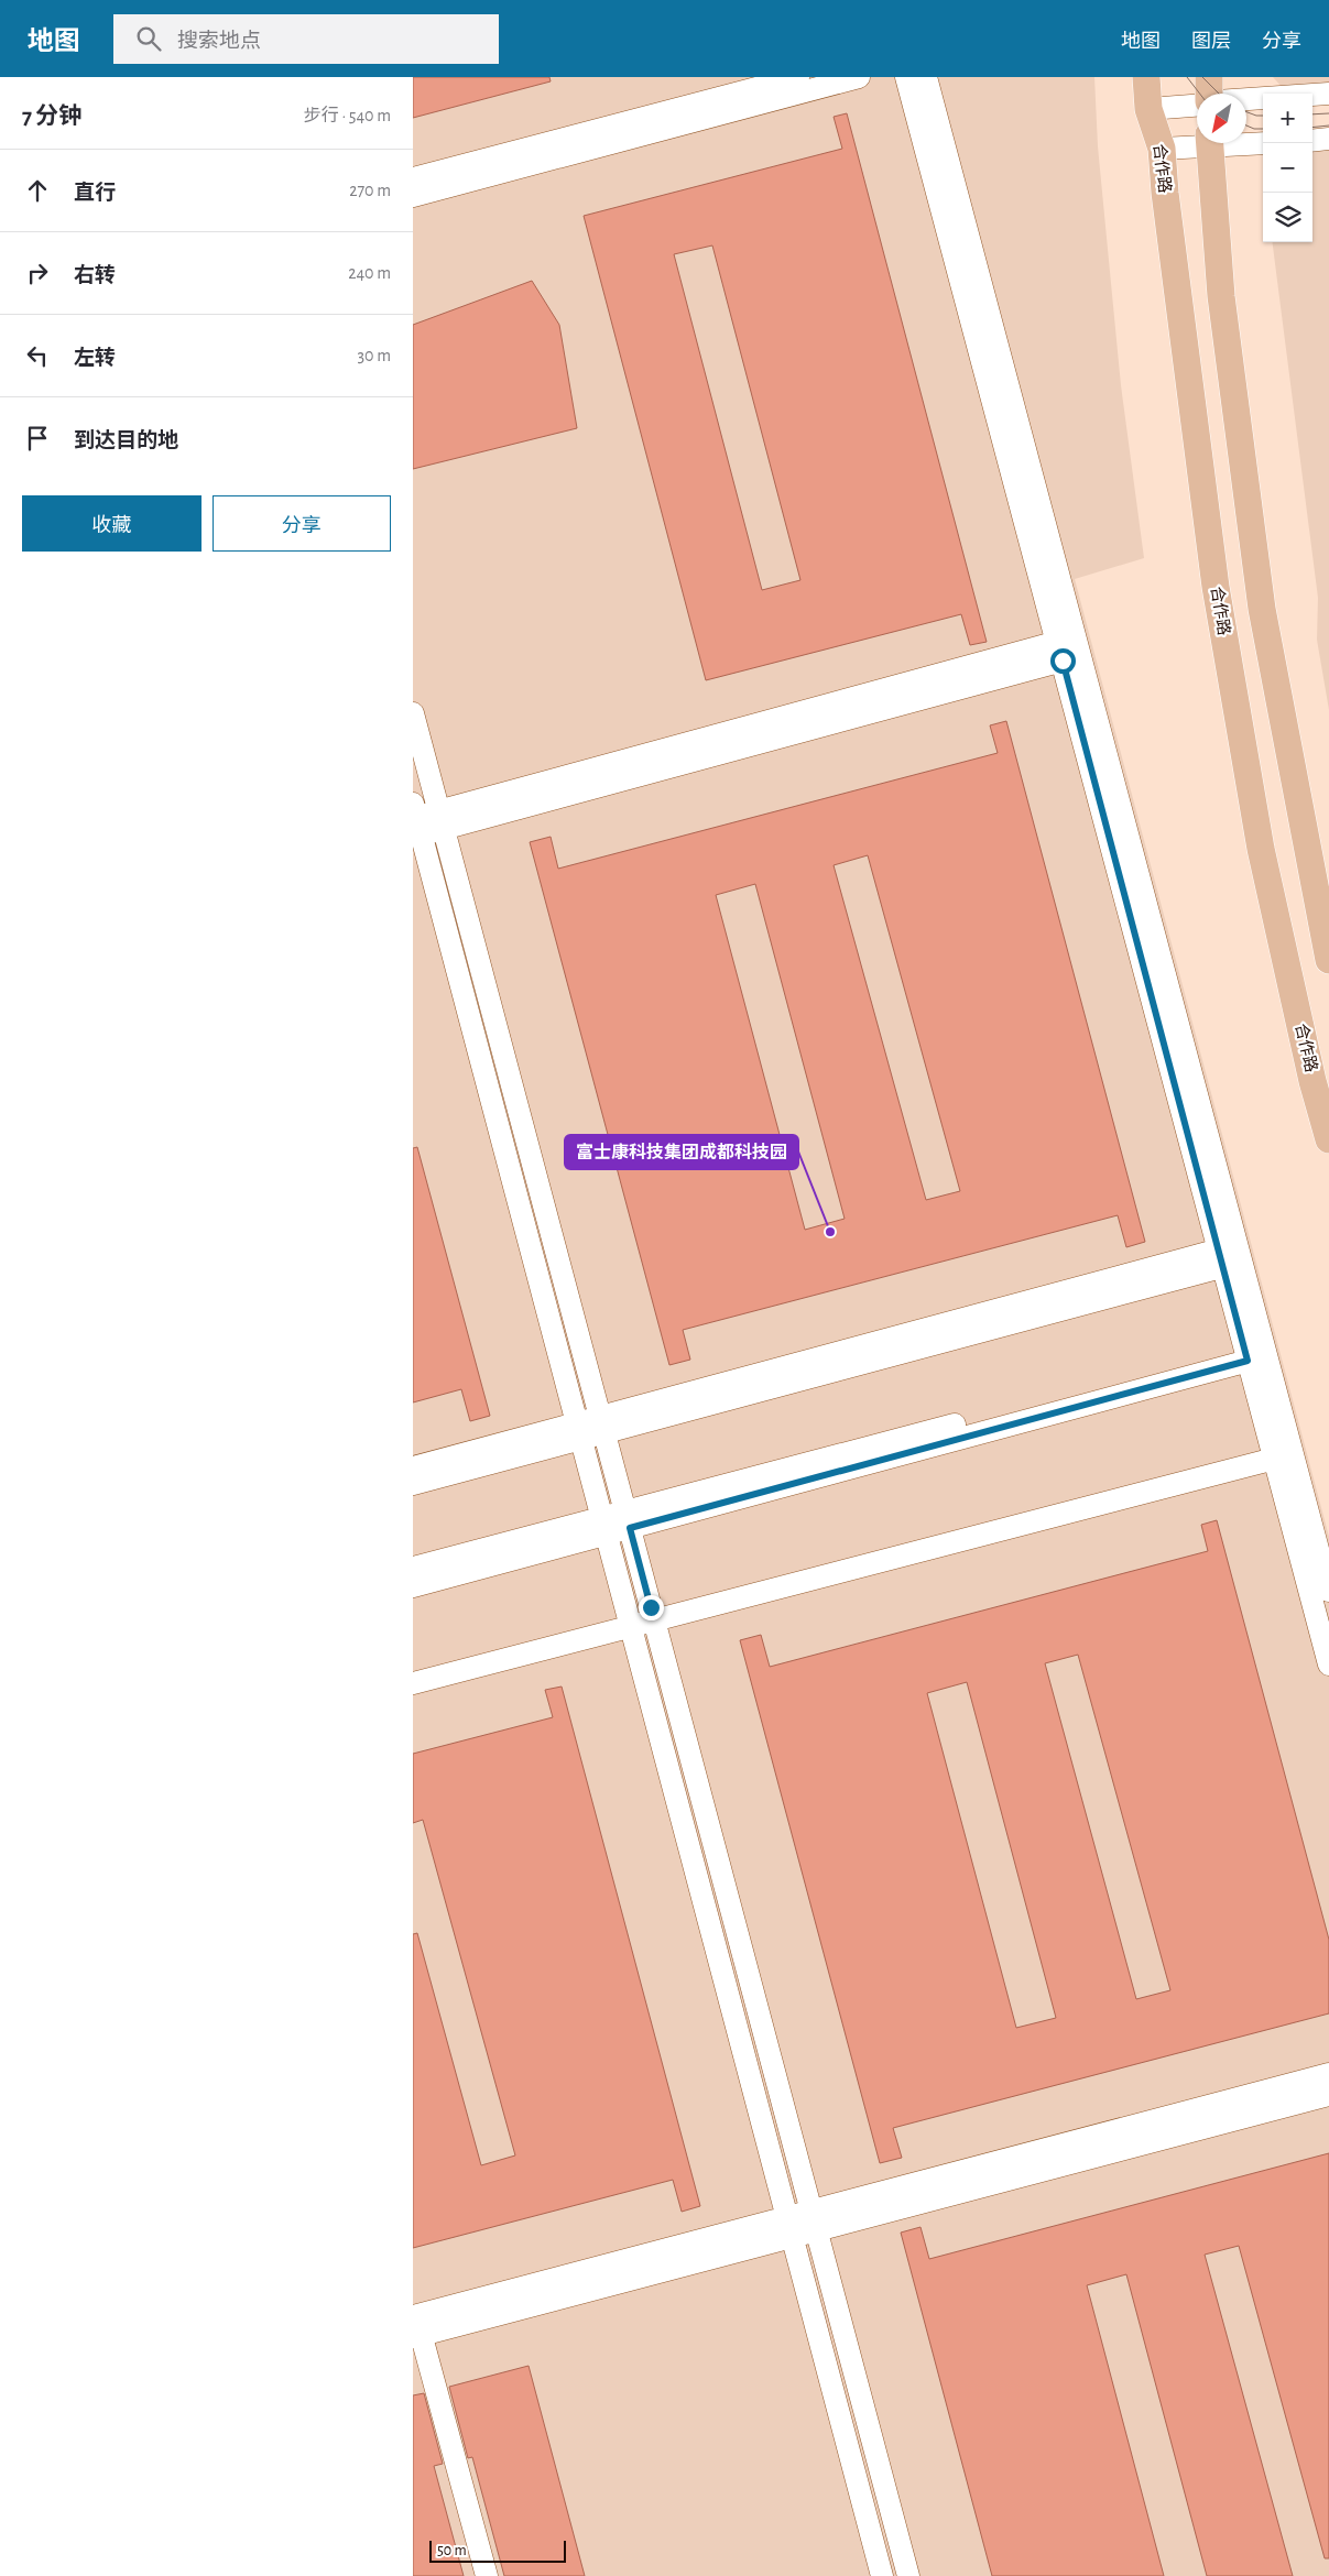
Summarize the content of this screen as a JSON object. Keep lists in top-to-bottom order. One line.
{"streets":{"main road":["合作路"]},"places":["富士康科技集团成都科技园"],"scale_bar":"50 m","north":"bottom left","page":{"header":"地图","search":"搜索地点","nav":["地图","图层","分享"],"heading":["7 分钟","步行 · 540 m"],"map_buttons":["+","−"],"list":[["直行","270 m"],["右转","240 m"],["左转","30 m"],"到达目的地"],"buttons":["收藏","分享"],"scale":"50 m"}}
